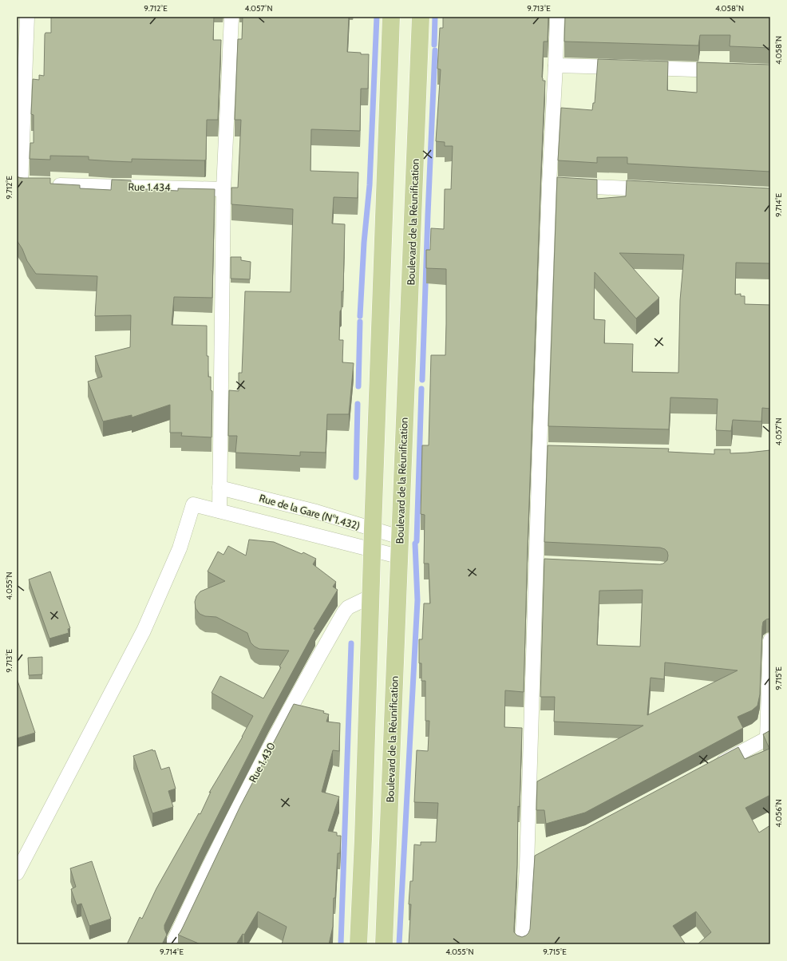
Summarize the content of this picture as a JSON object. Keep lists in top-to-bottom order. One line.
{"streets":{"main road":["Boulevard de la Réunification"],"street":["Rue 1.434","Rue de la Gare (N°1.432)","Rue 1.430"]},"crossings":[["Boulevard de la Réunification","Rue de la Gare (N°1.432)"]],"coordinates":["9.712°E","4.057°N","9.713°E","4.058°N","9.714°E","4.055°N","9.715°E","4.056°N"]}
